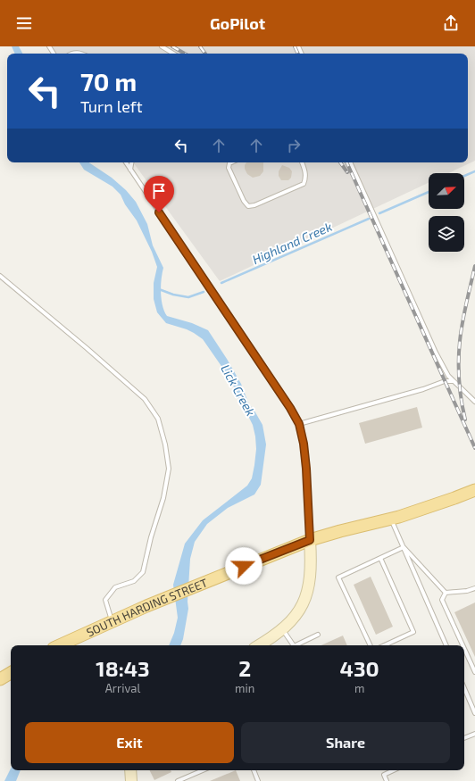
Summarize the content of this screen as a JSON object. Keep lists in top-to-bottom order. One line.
{"streets":{"main road":["SOUTH HARDING STREET"]},"water":["Highland Creek","Lick Creek"],"north":"top right","page":{"header":"GoPilot","turn":["70 m","Turn left"],"eta":["18:43","Arrival","2","min","430","m"],"buttons":["Exit","Share"]}}
